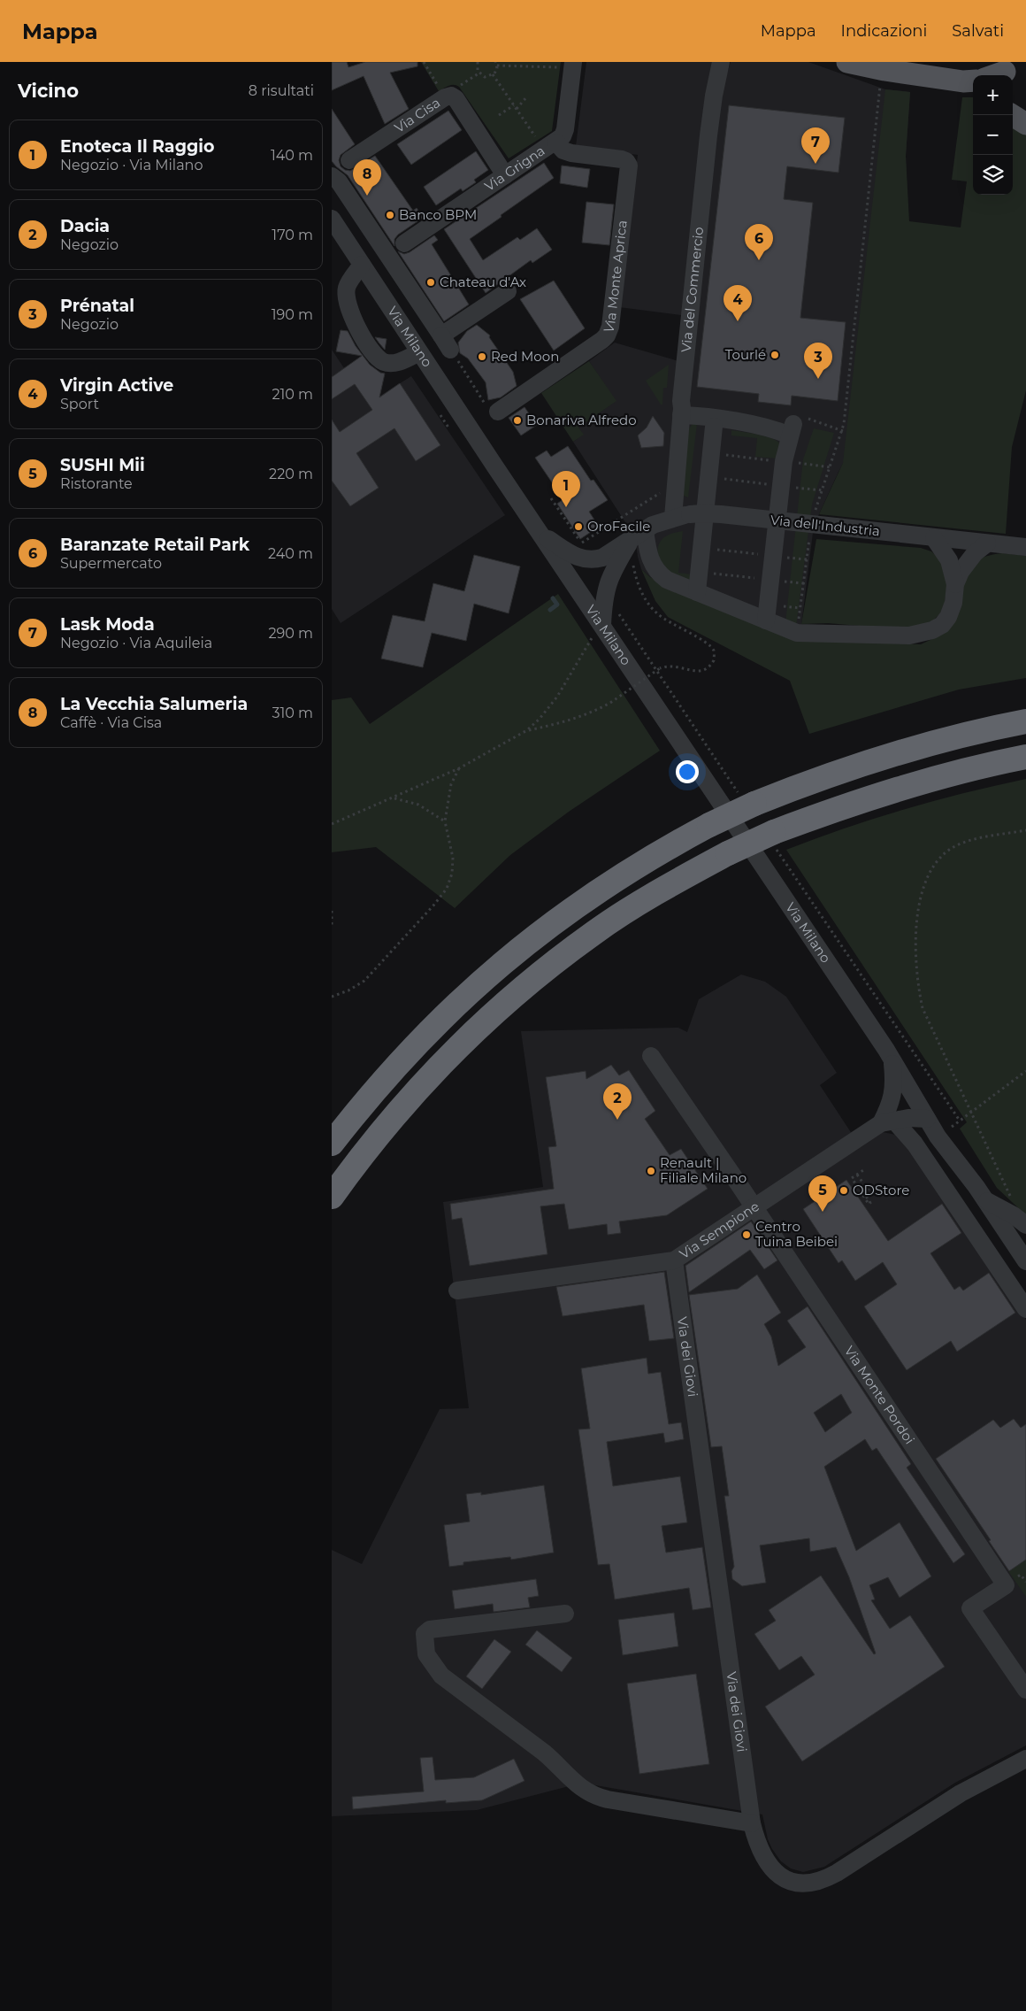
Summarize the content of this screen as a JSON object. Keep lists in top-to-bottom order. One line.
{"streets":{"street":["Via Cisa","Via Grigna","Via Monte Aprica","Via del Commercio","Via Milano","Via dell'Industria","Via Sempione","Via dei Giovi","Via Monte Pordoi"]},"crossings":[["Via Cisa","Via Grigna"],["Via Grigna","Via Monte Aprica"],["Via del Commercio","Via dell'Industria"],["Via Milano","Via dell'Industria"],["Via Milano","Via Sempione"],["Via Sempione","Via dei Giovi"],["Via Sempione","Via Monte Pordoi"]],"places":["Banco BPM","Chateau d'Ax","Tourlé","Red Moon","Bonariva Alfredo","OroFacile","Renault | Filiale Milano","ODStore","Centro Tuina Beibei"],"page":{"header":"Mappa","nav":["Mappa","Indicazioni","Salvati"],"heading":["Vicino","8 risultati"],"map_buttons":["+","−"],"list":[{"mark":"1","name":"Enoteca Il Raggio","note":"Negozio · Via Milano","value":"140 m"},{"mark":"2","name":"Dacia","note":"Negozio","value":"170 m"},{"mark":"3","name":"Prénatal","note":"Negozio","value":"190 m"},{"mark":"4","name":"Virgin Active","note":"Sport","value":"210 m"},{"mark":"5","name":"SUSHI Mii","note":"Ristorante","value":"220 m"},{"mark":"6","name":"Baranzate Retail Park","note":"Supermercato","value":"240 m"},{"mark":"7","name":"Lask Moda","note":"Negozio · Via Aquileia","value":"290 m"},{"mark":"8","name":"La Vecchia Salumeria","note":"Caffè · Via Cisa","value":"310 m"}],"pins":["7","8","6","4","3","1","2","5"]}}
